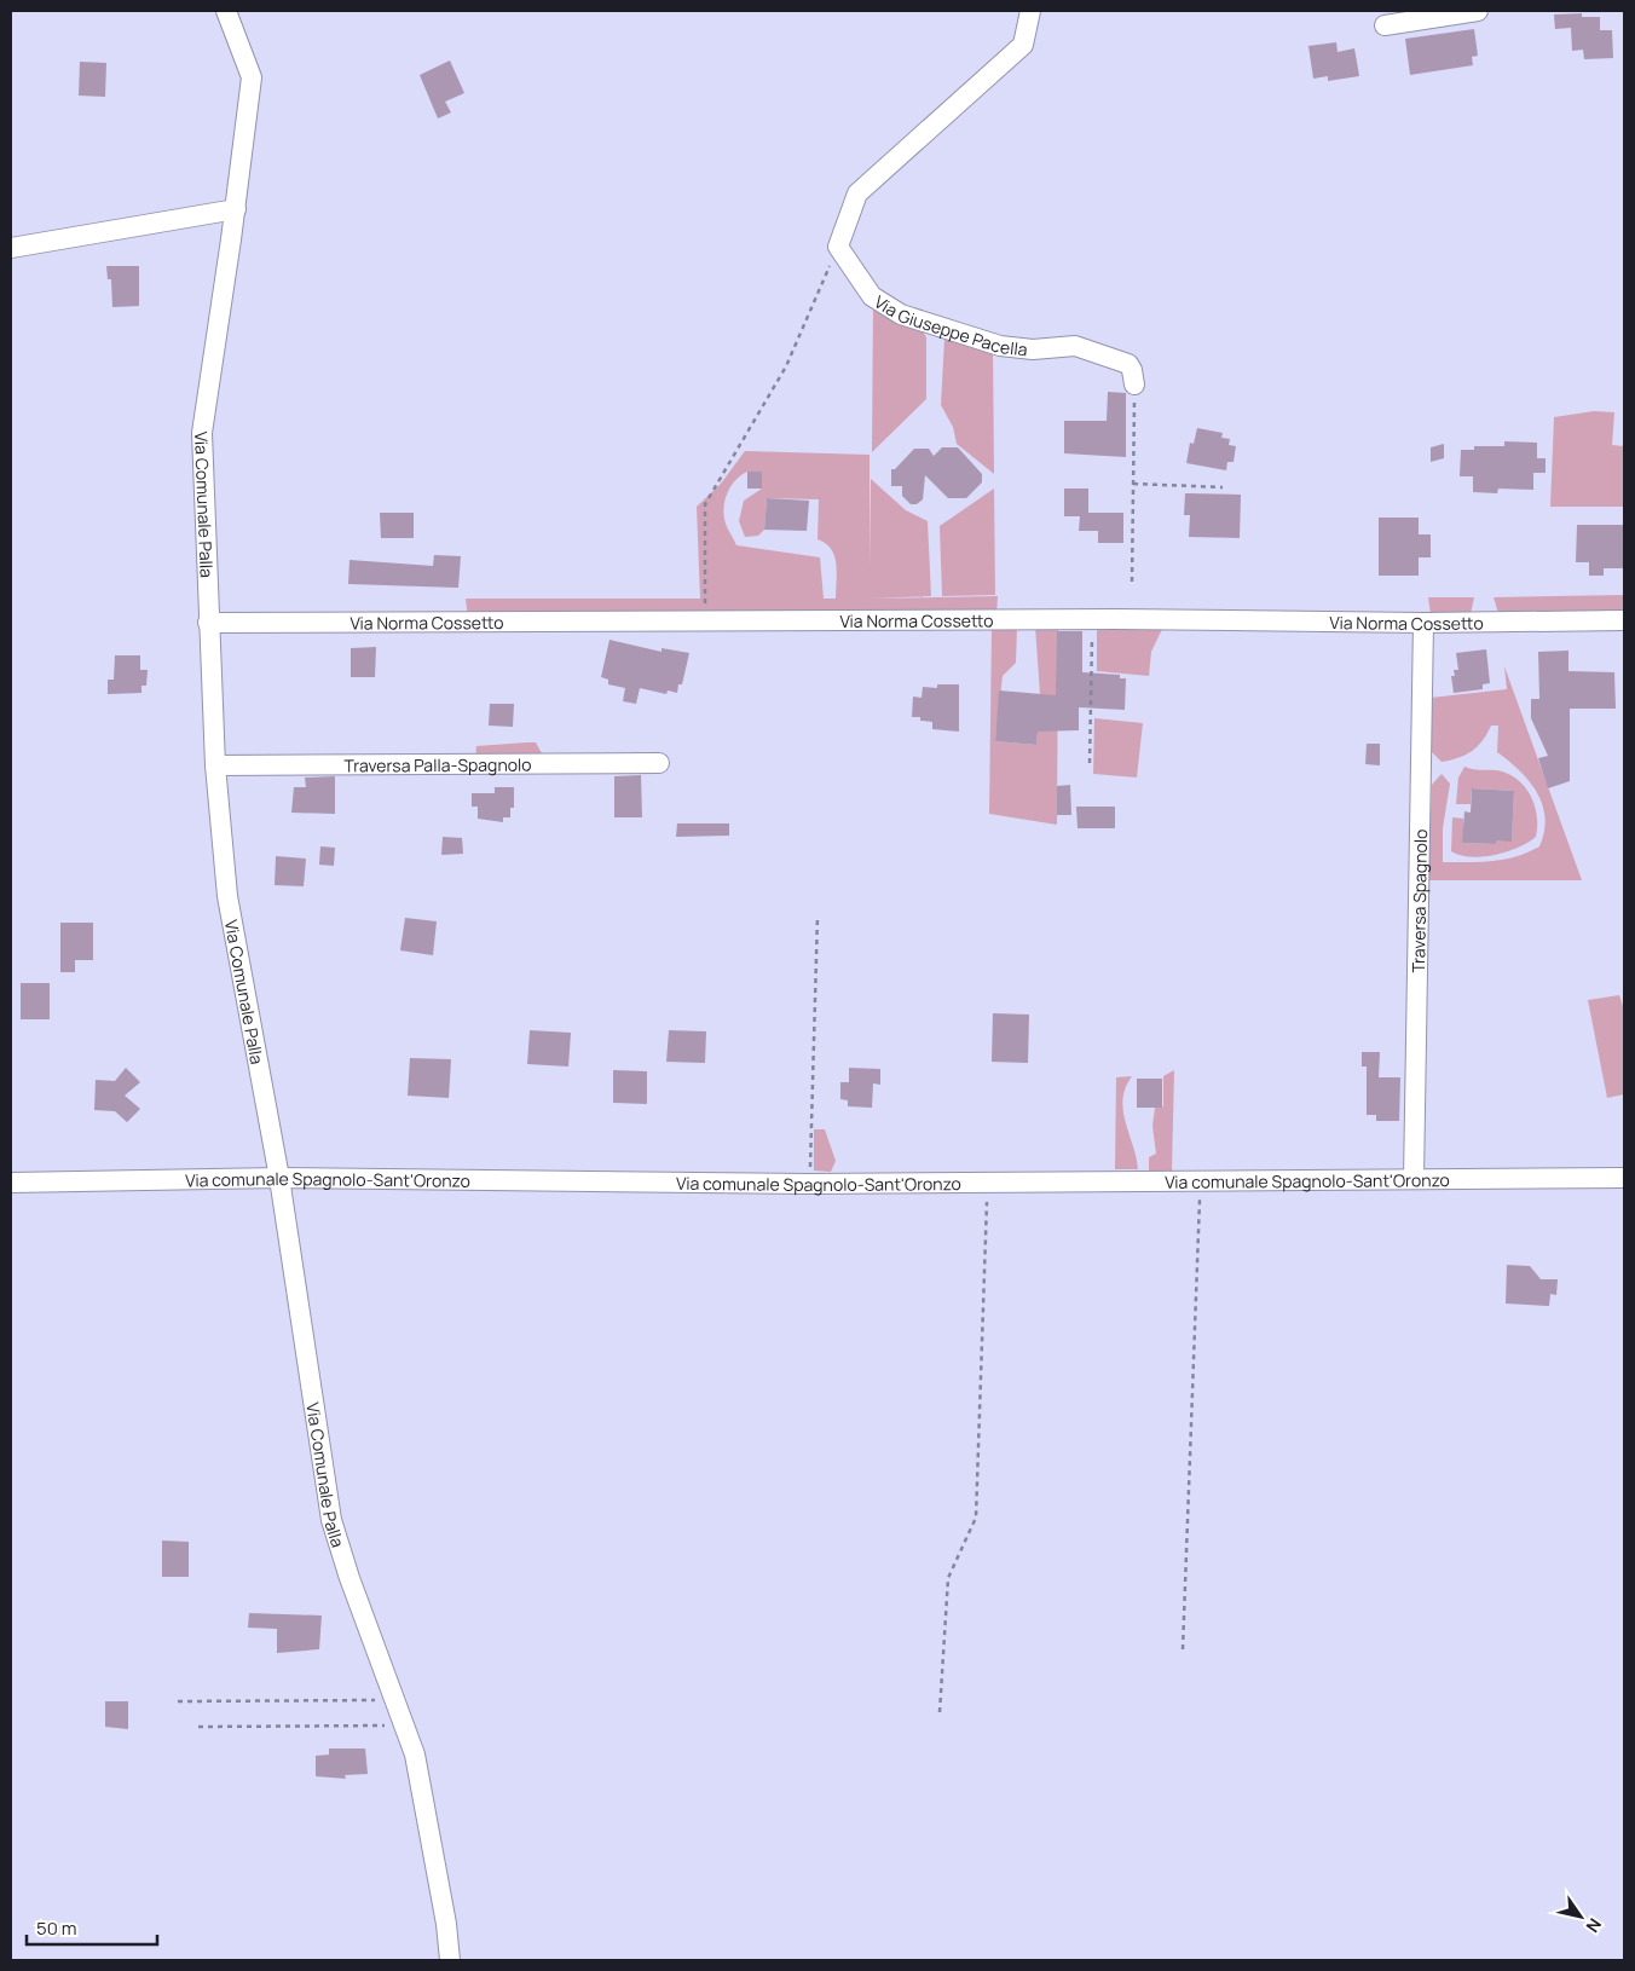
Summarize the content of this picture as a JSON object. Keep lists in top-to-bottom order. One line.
{"streets":{"street":["Via Giuseppe Pacella","Via Comunale Palla","Via Norma Cossetto","Traversa Palla-Spagnolo","Traversa Spagnolo","Via comunale Spagnolo-Sant'Oronzo"]},"crossings":[["Via Comunale Palla","Via Norma Cossetto"],["Via Comunale Palla","Traversa Palla-Spagnolo"],["Via Comunale Palla","Via comunale Spagnolo-Sant'Oronzo"],["Via Norma Cossetto","Traversa Spagnolo"],["Traversa Spagnolo","Via comunale Spagnolo-Sant'Oronzo"]],"scale_bar":"50 m","north":"bottom right"}
